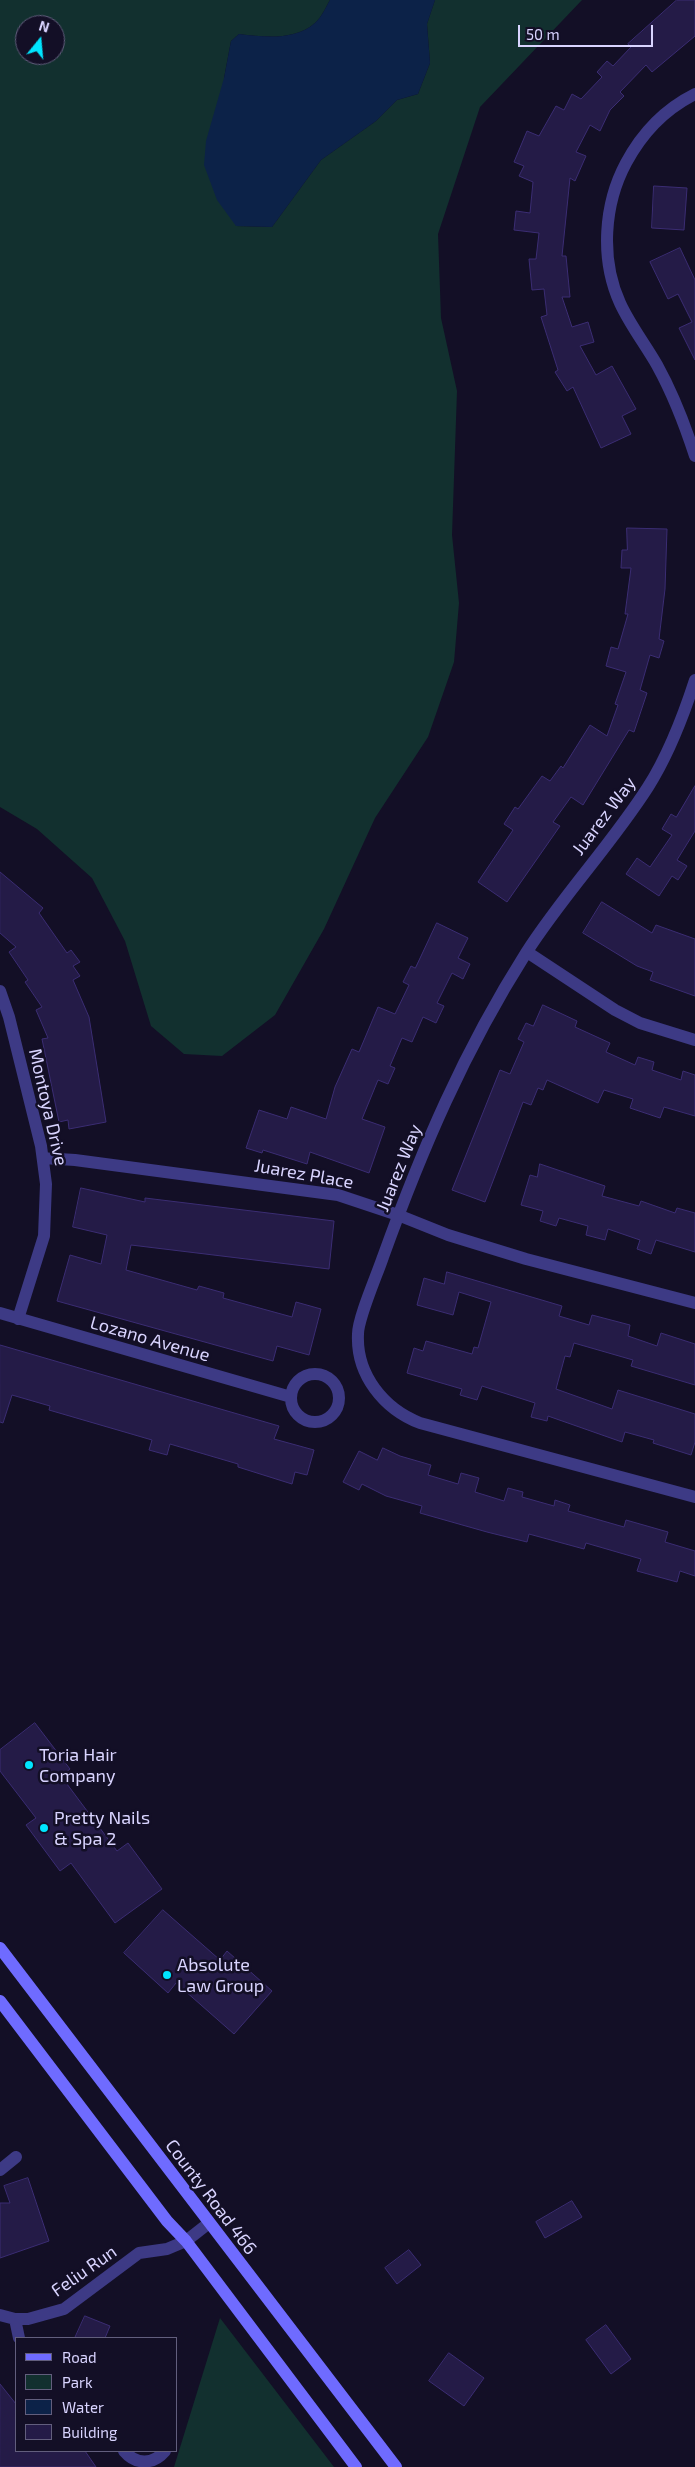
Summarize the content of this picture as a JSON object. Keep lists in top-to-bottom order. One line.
{"streets":{"main road":["County Road 466"],"street":["Juarez Way","Montoya Drive","Juarez Place","Lozano Avenue","Feliu Run"]},"crossings":[["Juarez Way","Juarez Place"],["Montoya Drive","Juarez Place"],["Montoya Drive","Lozano Avenue"],["County Road 466","Feliu Run"]],"places":["Toria Hair Company","Pretty Nails & Spa 2","Absolute Law Group"],"legend":["Road","Park","Water","Building"],"scale_bar":"50 m","north":"top"}
